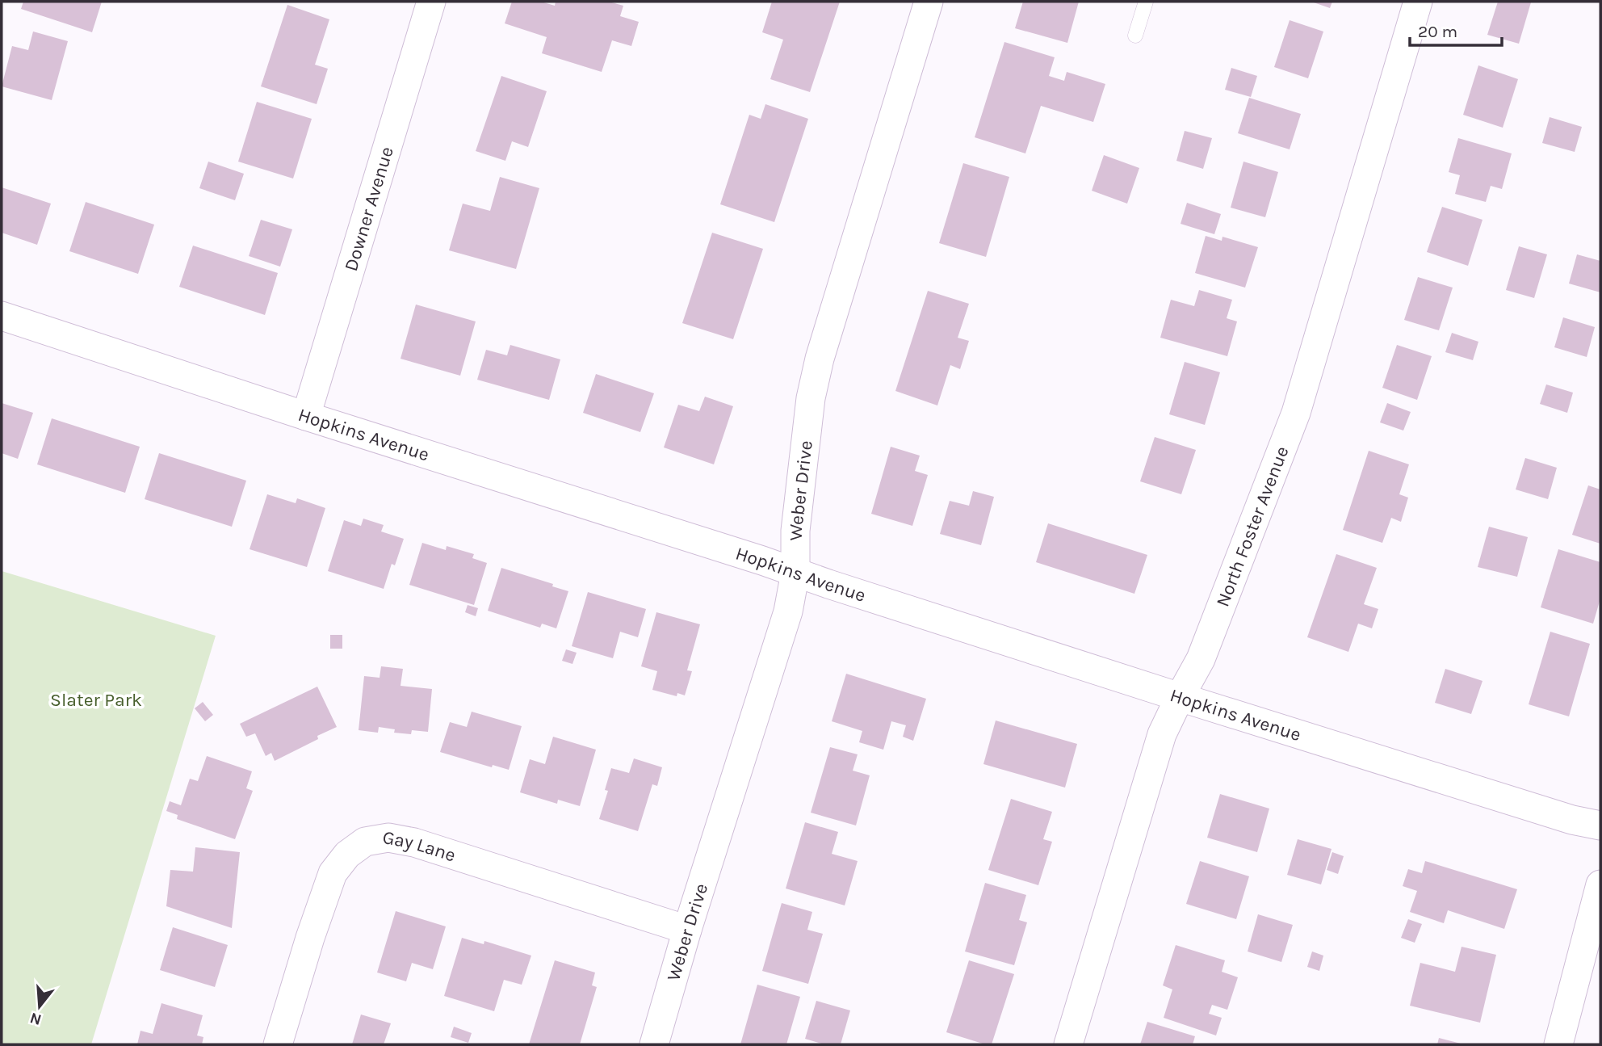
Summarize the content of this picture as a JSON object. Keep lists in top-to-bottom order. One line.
{"streets":{"street":["Downer Avenue","Hopkins Avenue","Weber Drive","North Foster Avenue","Gay Lane"]},"crossings":[["Downer Avenue","Hopkins Avenue"],["Hopkins Avenue","Weber Drive"],["Hopkins Avenue","North Foster Avenue"],["Weber Drive","Gay Lane"]],"parks":["Slater Park"],"scale_bar":"20 m","north":"bottom"}
